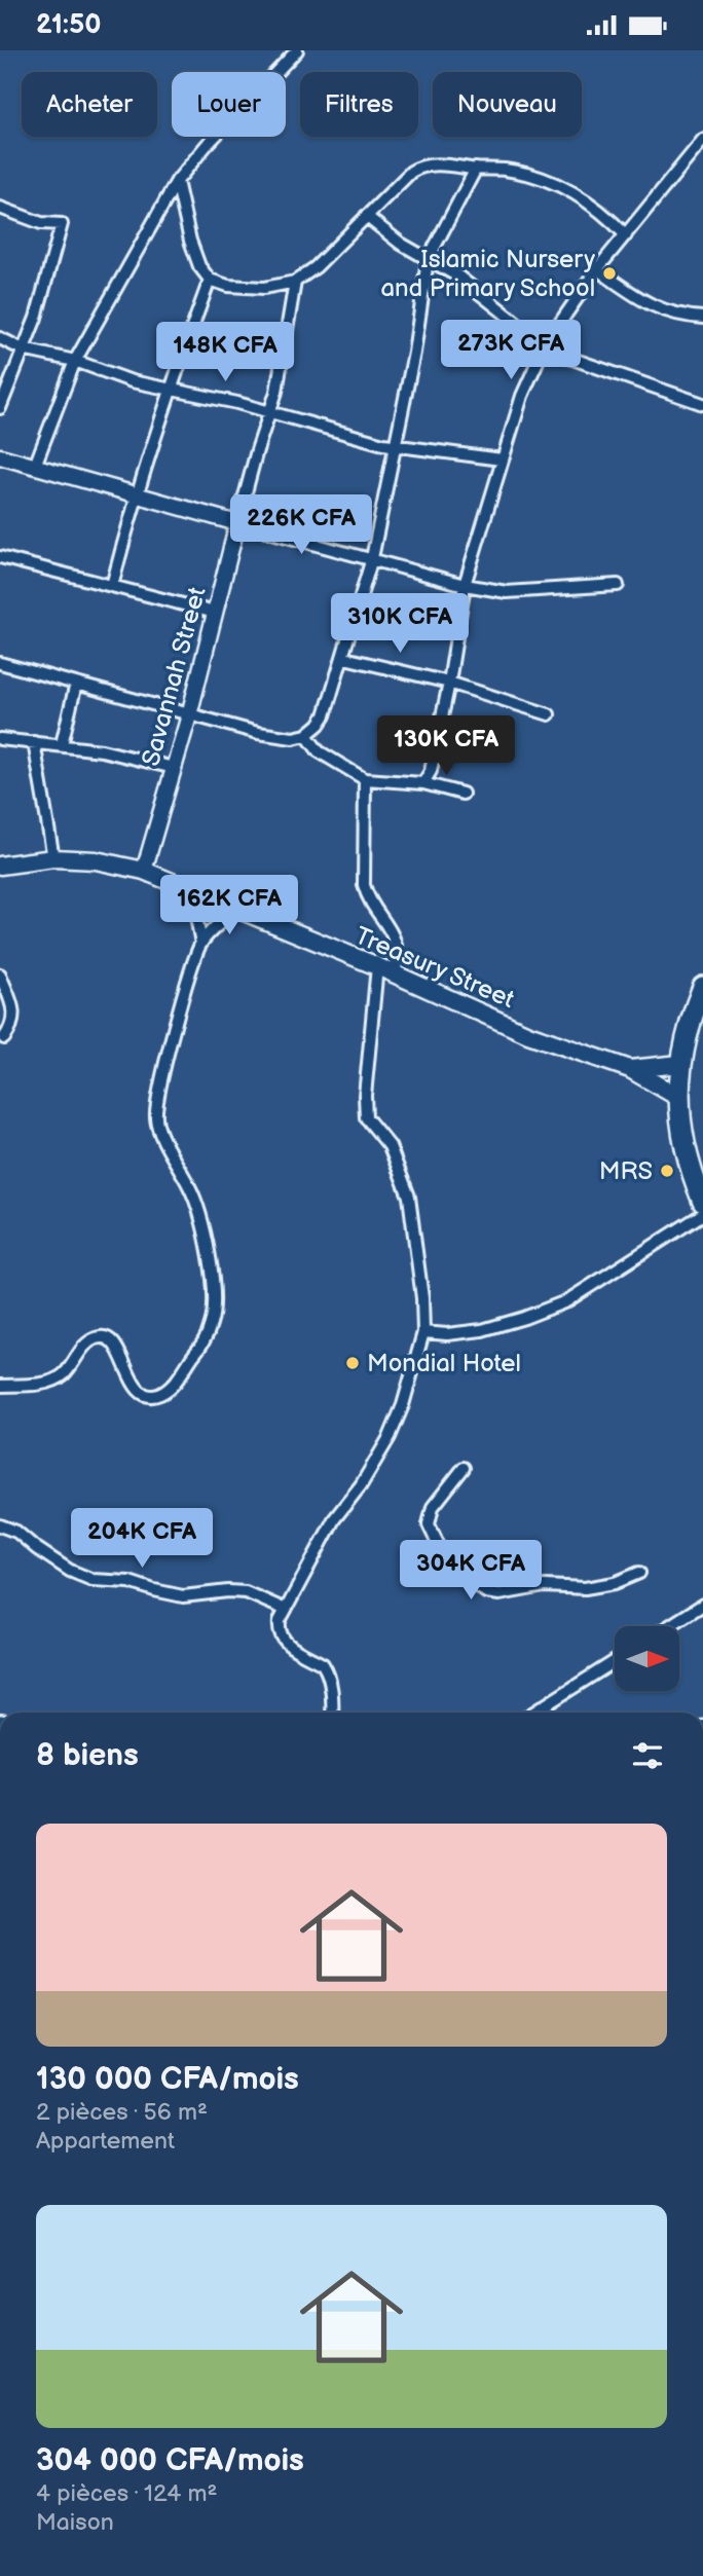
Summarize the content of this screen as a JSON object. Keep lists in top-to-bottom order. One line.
{"streets":{"main road":["Treasury Street"],"street":["Savannah Street"]},"crossings":[["Savannah Street","Treasury Street"]],"places":["Islamic Nursery and Primary School","MRS","Mondial Hotel"],"north":"right","page":{"status":"21:50","chip":["Acheter","Louer","Filtres","Nouveau"],"price":["273K CFA","148K CFA","226K CFA","310K CFA","130K CFA","162K CFA","204K CFA","304K CFA"],"heading":"8 biens","list":[{"name":"130 000 CFA/mois","note":"2 pièces · 56 m² · Appartement"},{"name":"304 000 CFA/mois","note":"4 pièces · 124 m² · Maison"}]}}
